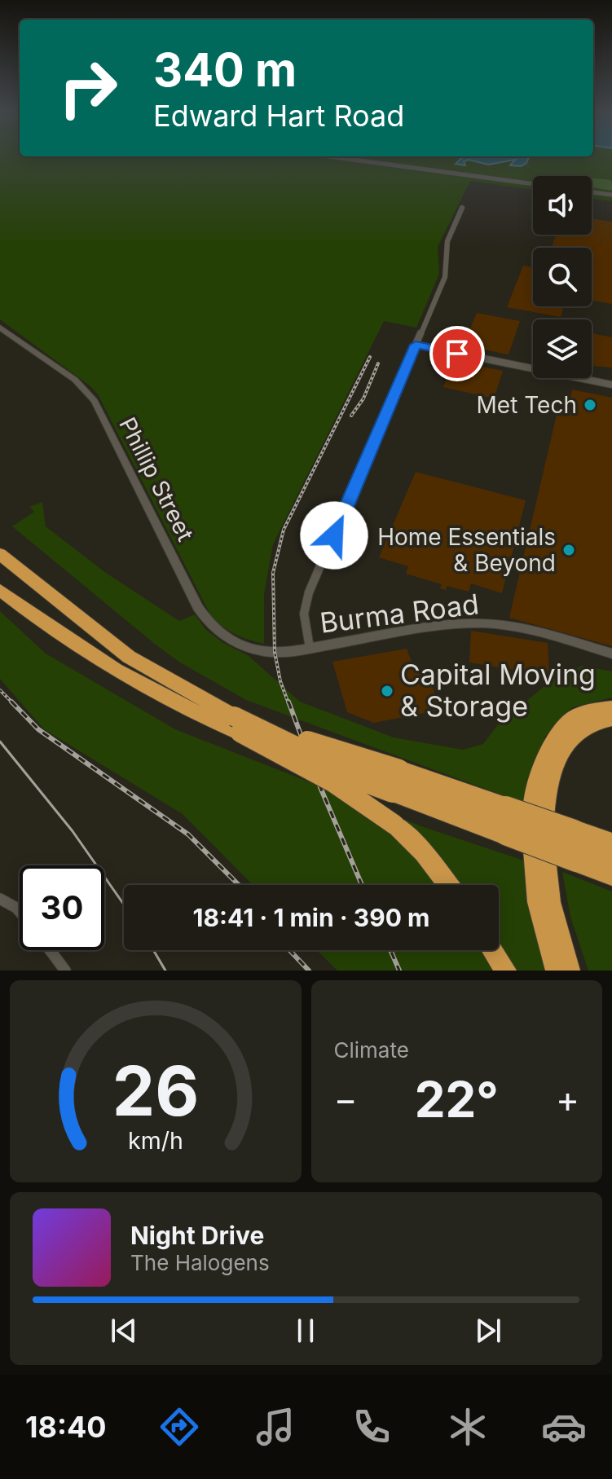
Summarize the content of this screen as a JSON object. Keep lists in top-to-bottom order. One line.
{"streets":{"street":["Phillip Street","Burma Road"]},"crossings":[["Phillip Street","Burma Road"]],"places":["Met Tech","Home Essentials & Beyond","Capital Moving & Storage"],"page":{"turn":["340 m","Edward Hart Road"],"limit":"30","trip":"18:41 · 1 min · 390 m","tile":"Climate","heat":["−","22°","+"],"song":["Night Drive","The Halogens"],"tabs":"18:40","gauge":["26","km/h"]}}
